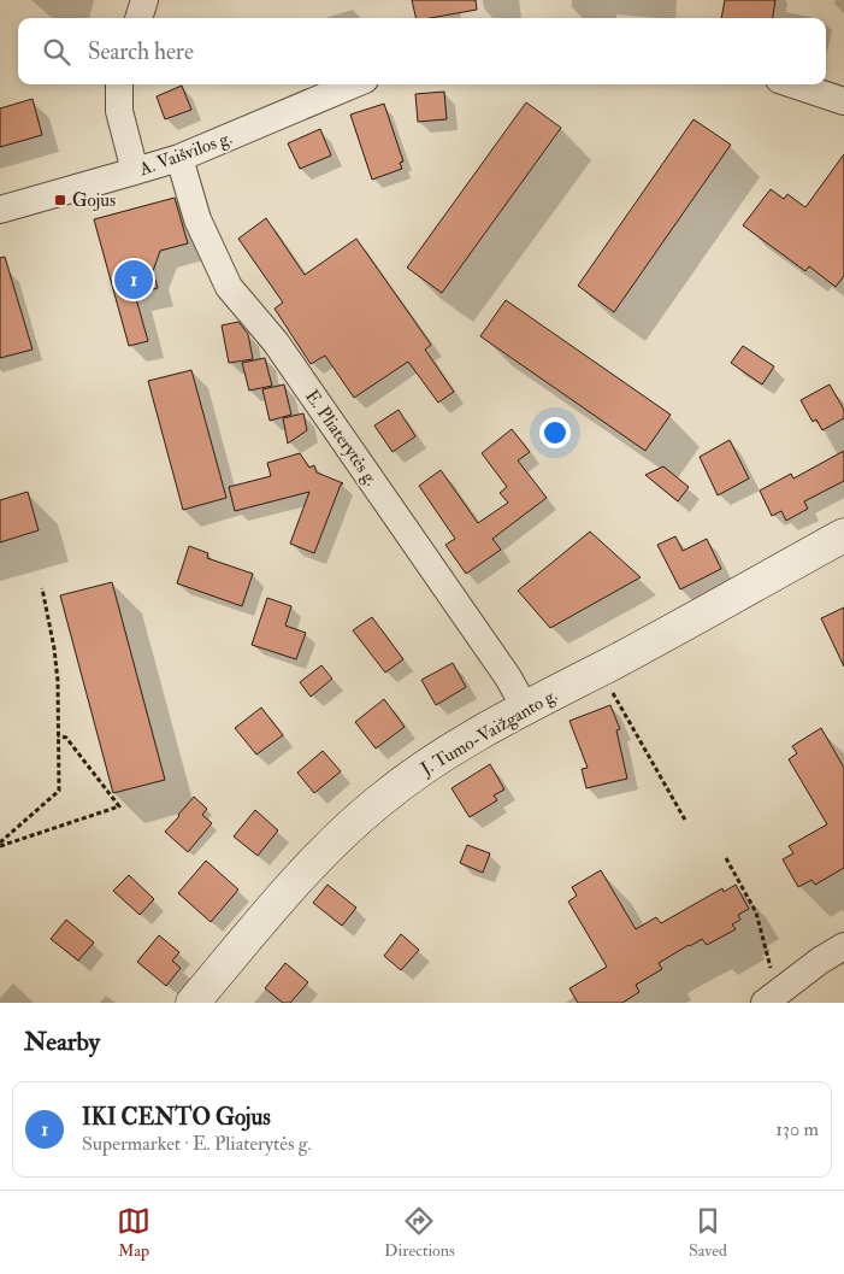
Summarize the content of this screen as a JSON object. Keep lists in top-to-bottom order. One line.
{"streets":{"main road":["J. Tumo-Vaižganto g."],"street":["A. Vaišvilos g.","E. Pliaterytės g."]},"crossings":[["A. Vaišvilos g.","E. Pliaterytės g."],["E. Pliaterytės g.","J. Tumo-Vaižganto g."]],"places":{"transit":["Gojus"]},"page":{"search":"Search here","pins":"1","heading":"Nearby","list":[{"mark":"1","name":"IKI CENTO Gojus","note":"Supermarket · E. Pliaterytės g.","value":"130 m"}],"nav":["Map","Directions","Saved"]}}
